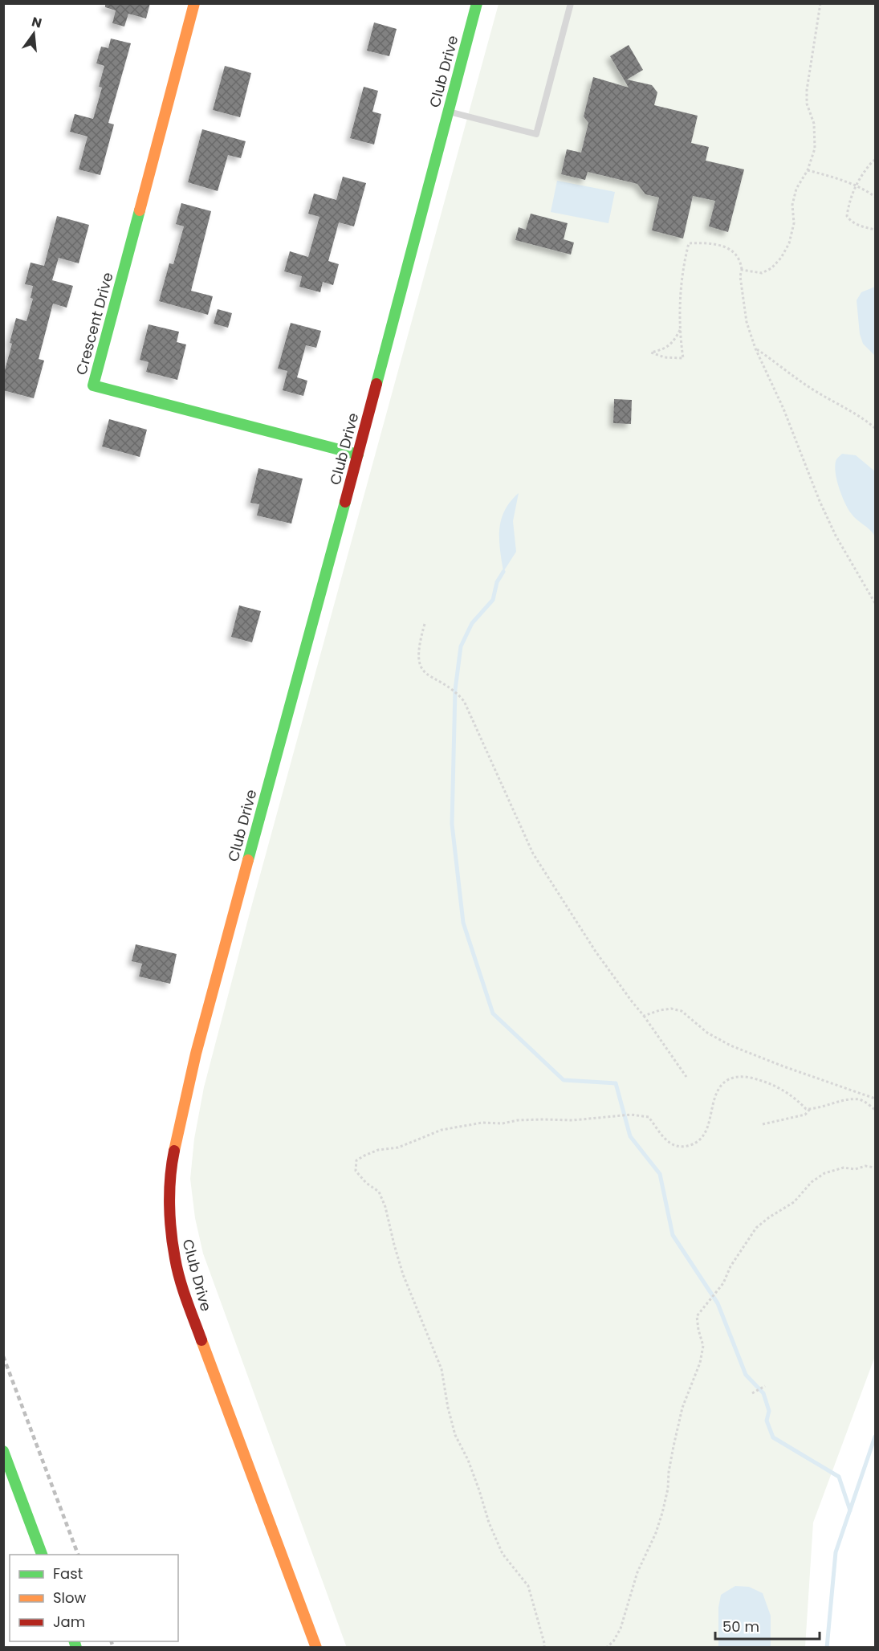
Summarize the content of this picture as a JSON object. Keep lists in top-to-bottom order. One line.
{"streets":{"street":["Club Drive","Crescent Drive"]},"crossings":[["Club Drive","Crescent Drive"]],"legend":["Fast","Slow","Jam"],"scale_bar":"50 m","north":"top"}
